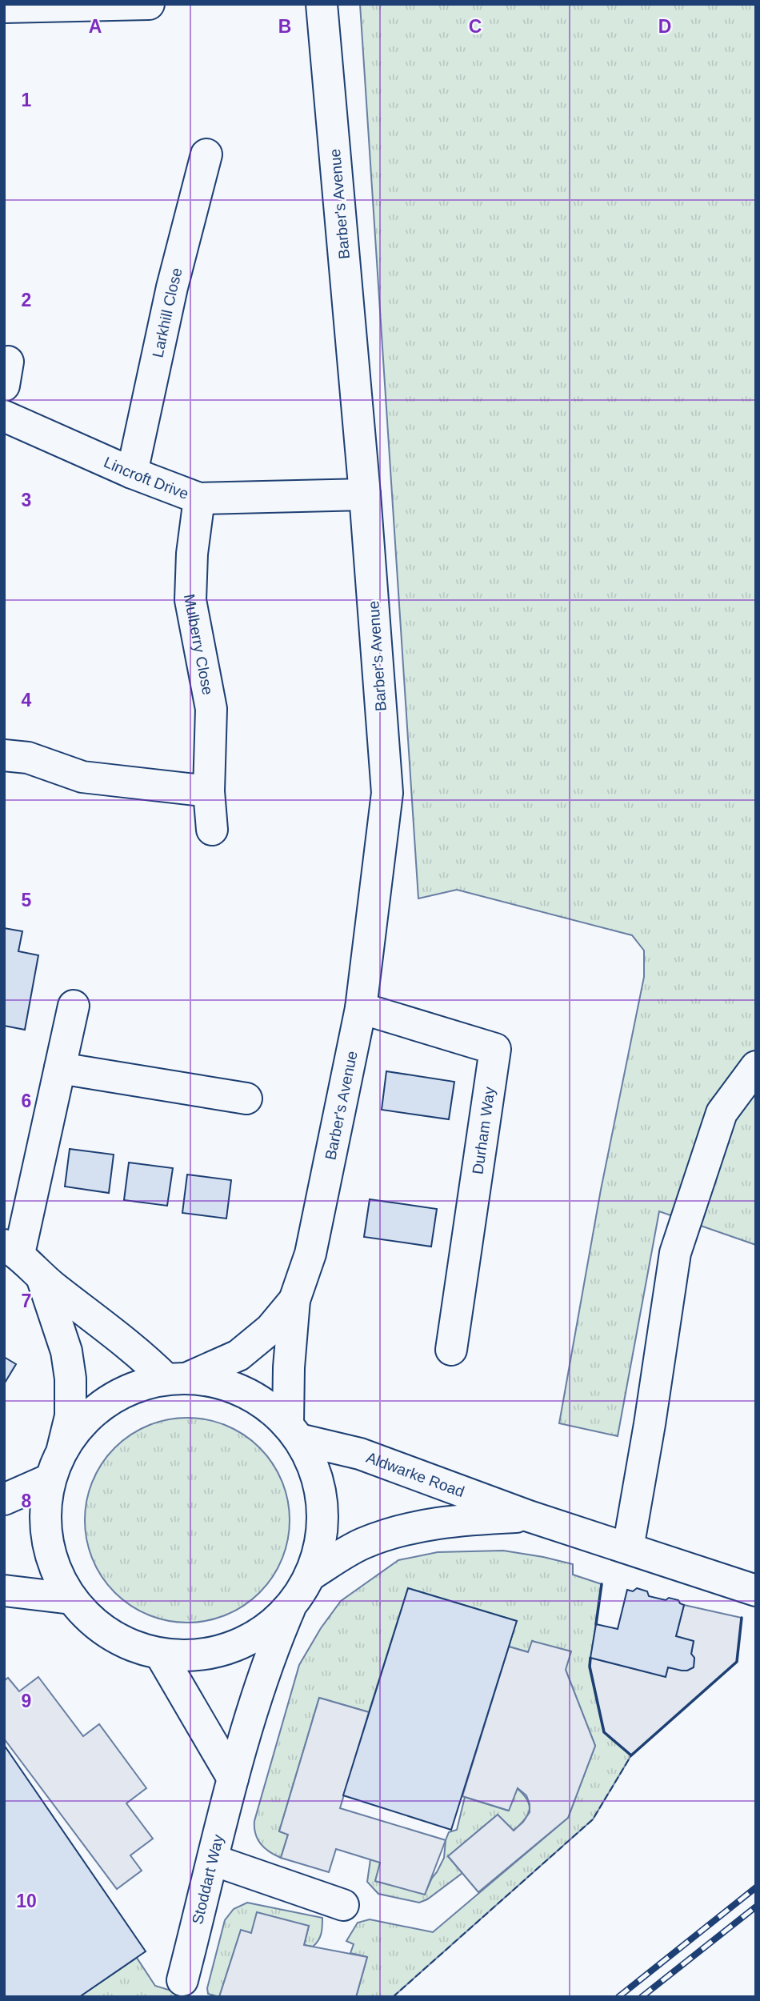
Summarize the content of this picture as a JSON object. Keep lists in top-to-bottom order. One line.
{"streets":{"street":["Barber's Avenue","Larkhill Close","Lincroft Drive","Mulberry Close","Durham Way","Aldwarke Road","Stoddart Way"]},"crossings":[["Barber's Avenue","Lincroft Drive"],["Barber's Avenue","Durham Way"],["Barber's Avenue","Aldwarke Road"],["Larkhill Close","Lincroft Drive"],["Lincroft Drive","Mulberry Close"]],"grid":{"columns":["A","B","C","D"],"rows":["1","2","3","4","5","6","7","8","9","10"]}}
